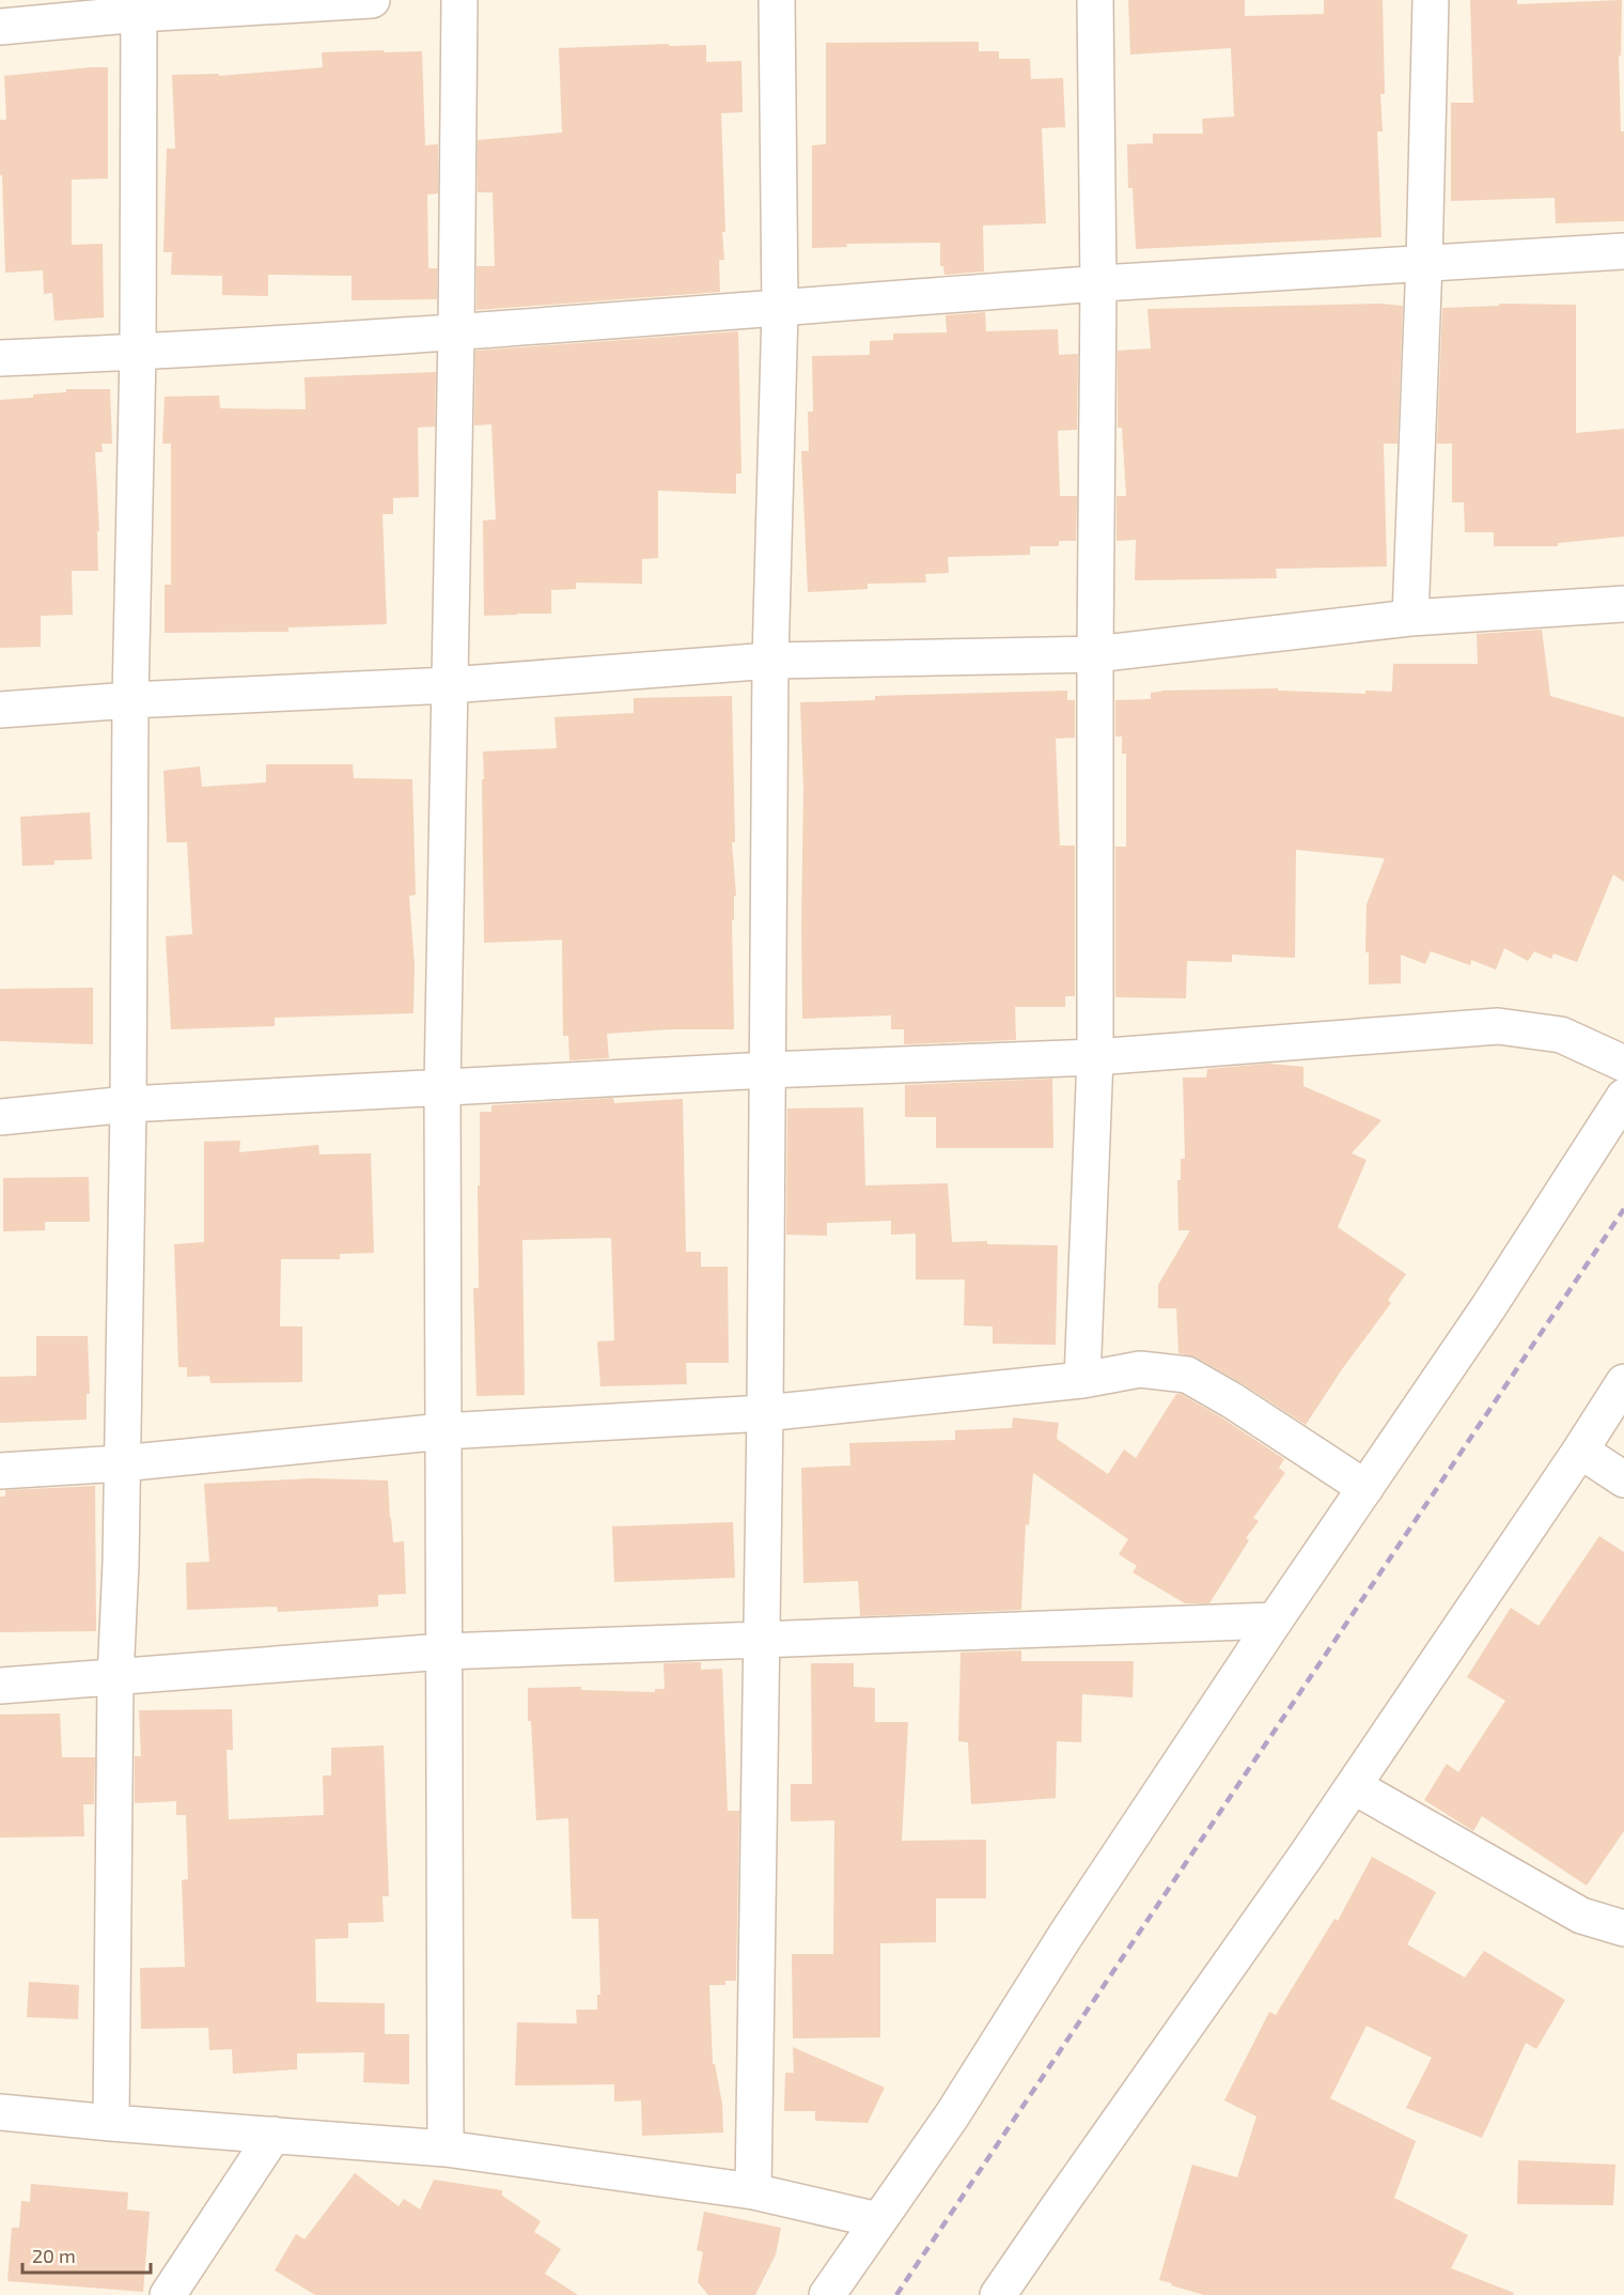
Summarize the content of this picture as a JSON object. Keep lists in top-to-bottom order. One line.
{"scale_bar":"20 m"}
